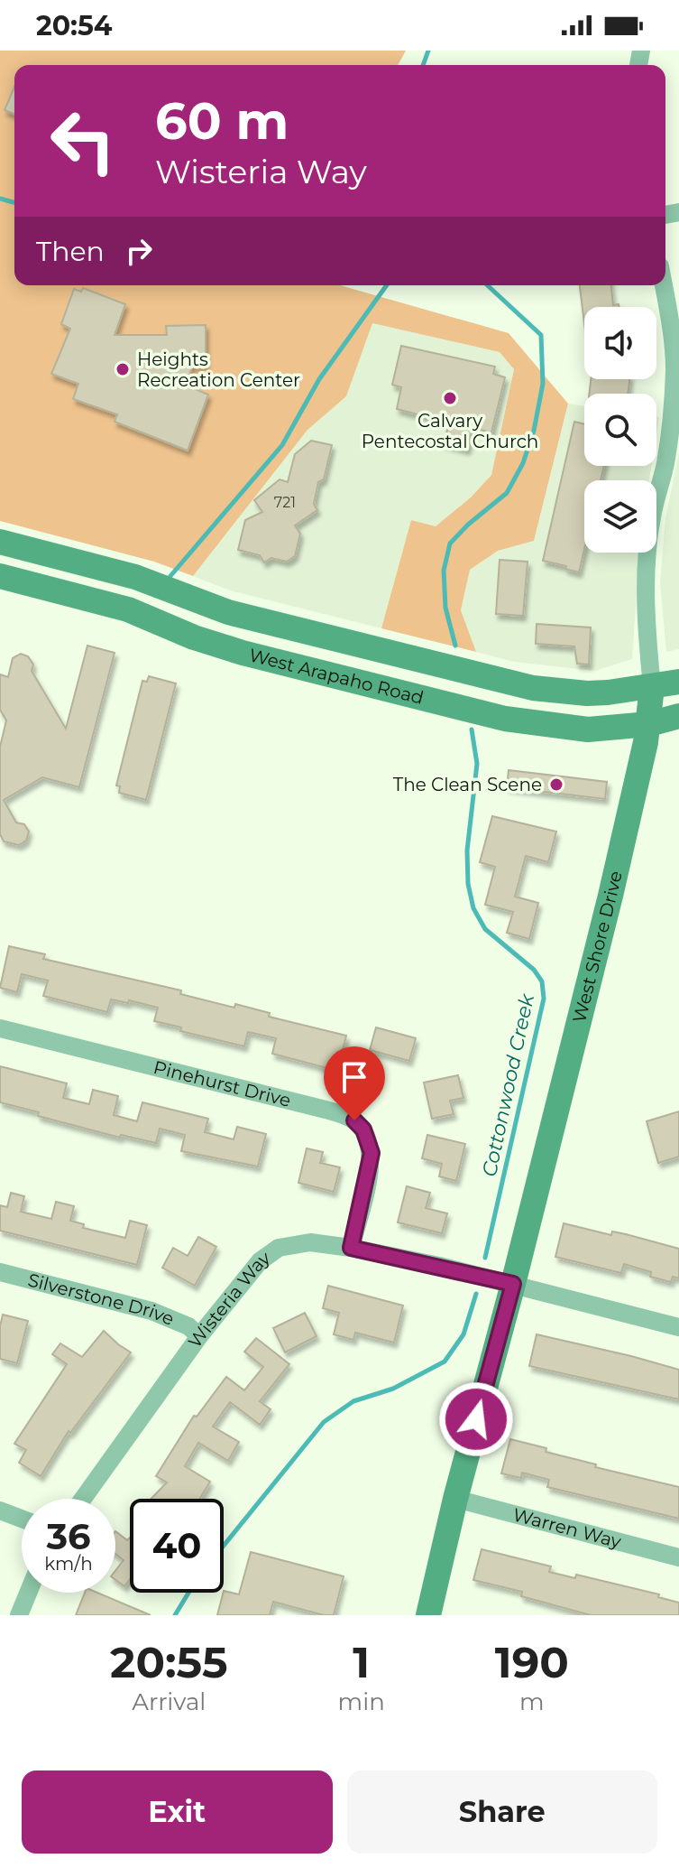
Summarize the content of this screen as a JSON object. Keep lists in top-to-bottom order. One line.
{"streets":{"main road":["West Arapaho Road","West Shore Drive"],"street":["Pinehurst Drive","Silverstone Drive","Wisteria Way","Warren Way"]},"crossings":[["West Arapaho Road","West Shore Drive"],["West Shore Drive","Wisteria Way"],["West Shore Drive","Warren Way"],["Pinehurst Drive","Wisteria Way"],["Silverstone Drive","Wisteria Way"]],"water":["Cottonwood Creek"],"places":["Heights Recreation Center","Calvary Pentecostal Church","The Clean Scene"],"house_numbers":["721"],"page":{"status":"20:54","turn":["60 m","Wisteria Way"],"then":"Then","speed":"36 km/h","limit":"40","eta":["20:55","Arrival","1","min","190","m"],"buttons":["Exit","Share"]}}
